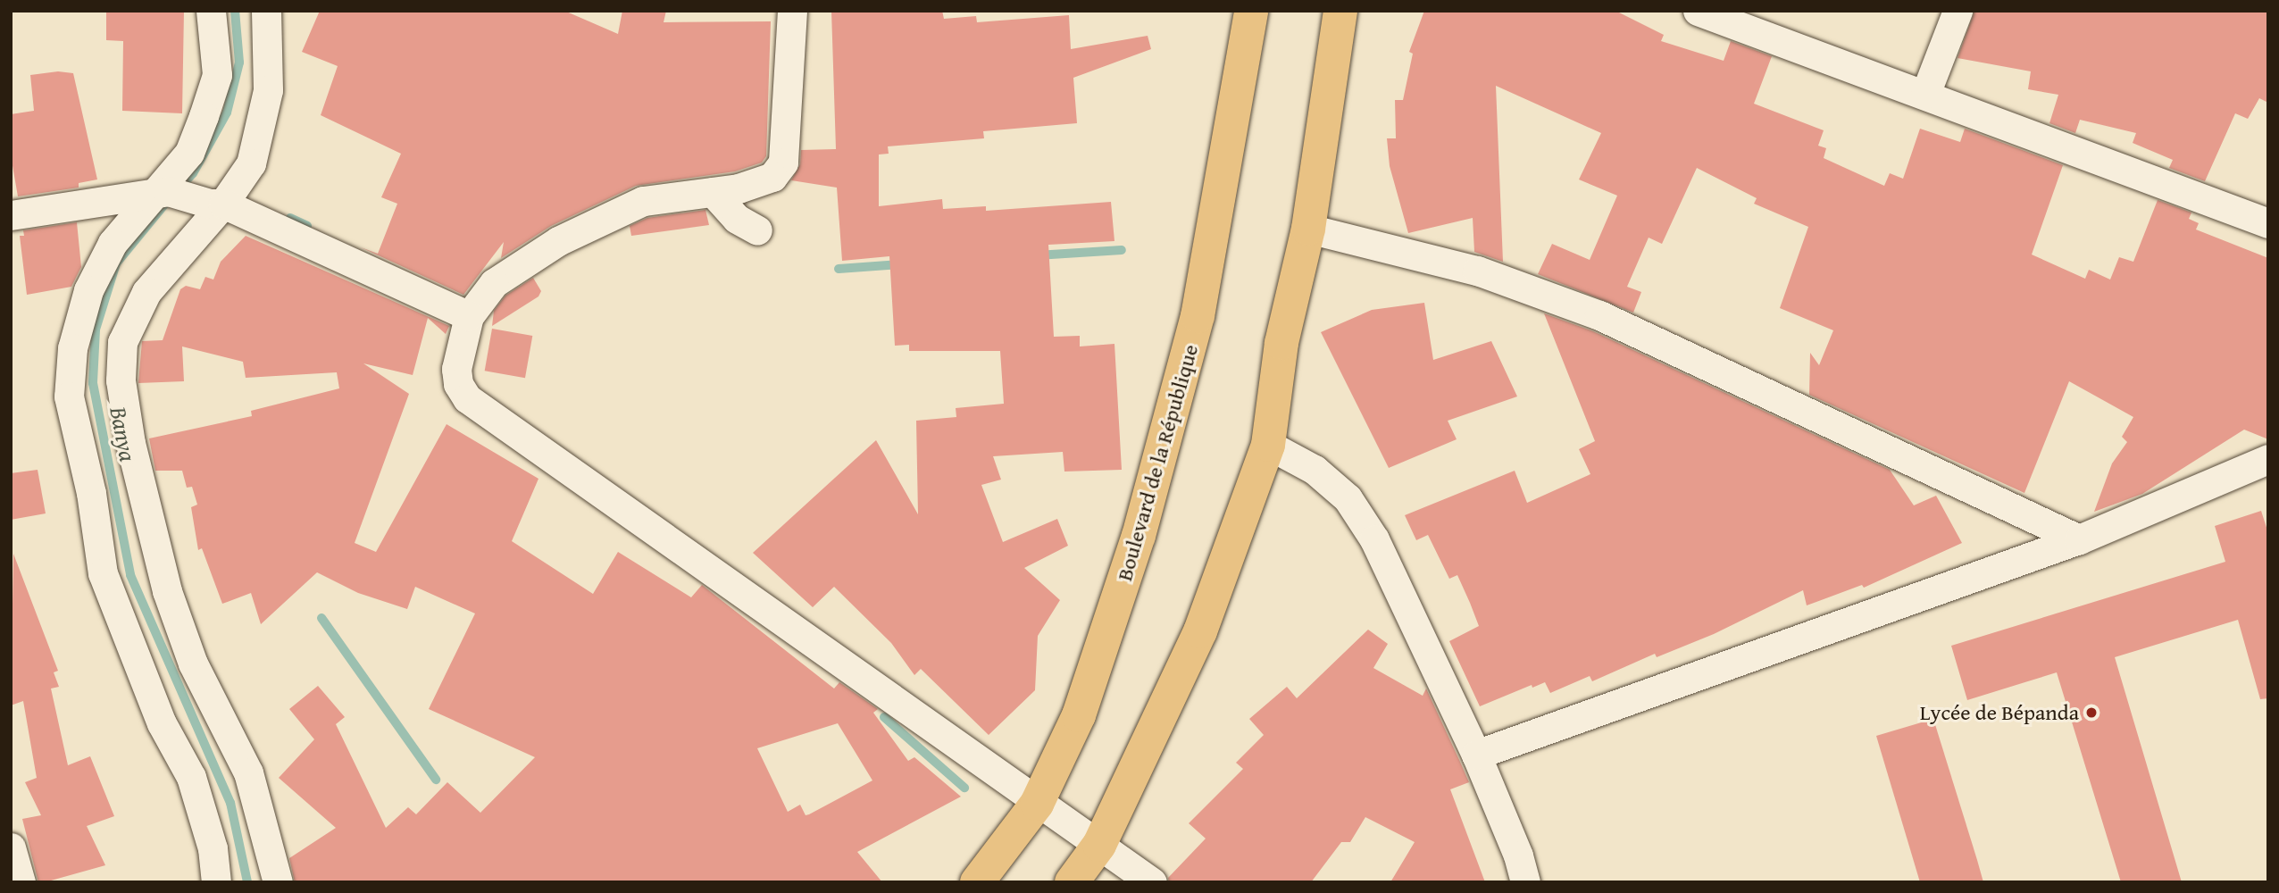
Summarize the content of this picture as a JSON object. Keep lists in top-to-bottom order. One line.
{"streets":{"main road":["Boulevard de la République"]},"water":["Banya"],"places":["Lycée de Bépanda"]}
